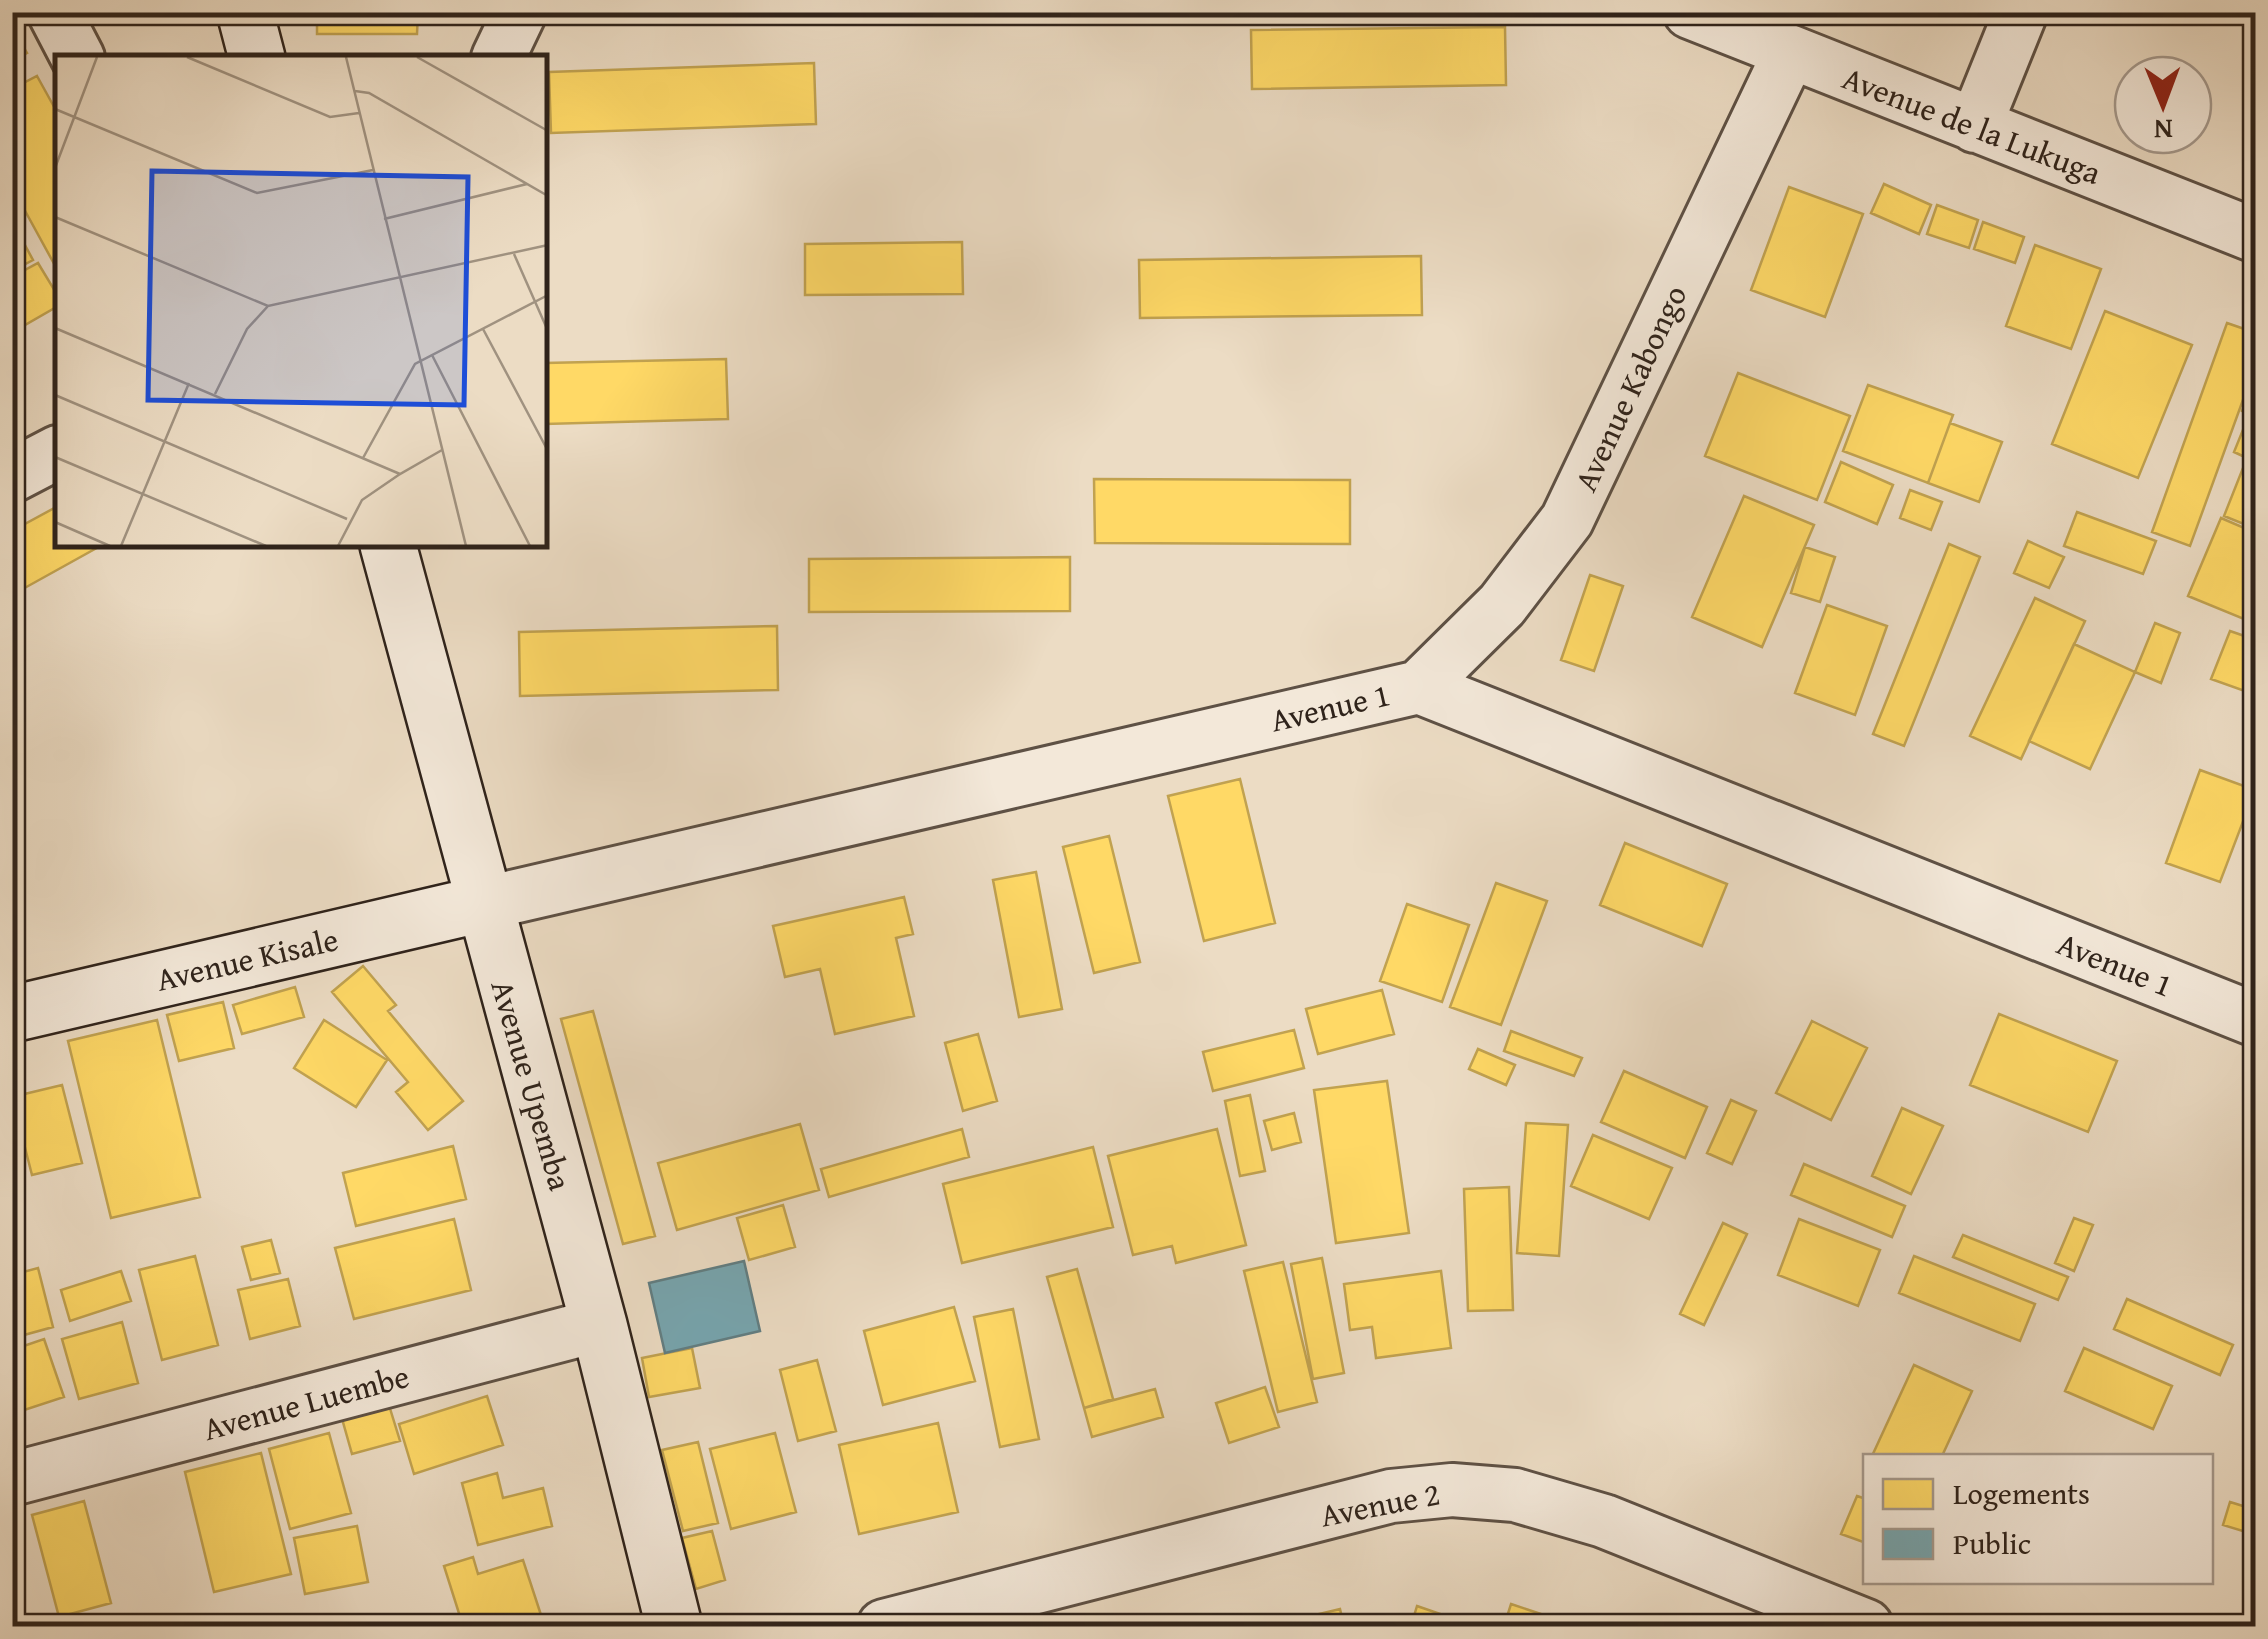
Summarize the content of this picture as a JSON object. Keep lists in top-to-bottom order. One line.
{"streets":{"street":["Avenue de la Lukuga","Avenue Kabongo","Avenue 1","Avenue Kisale","Avenue Upemba","Avenue Luembe","Avenue 2"]},"crossings":[["Avenue de la Lukuga","Avenue Kabongo"],["Avenue Kabongo","Avenue 1"],["Avenue 1","Avenue Kisale"],["Avenue 1","Avenue Upemba"],["Avenue Kisale","Avenue Upemba"],["Avenue Upemba","Avenue Luembe"]],"legend":["Logements","Public"],"north":"bottom"}
